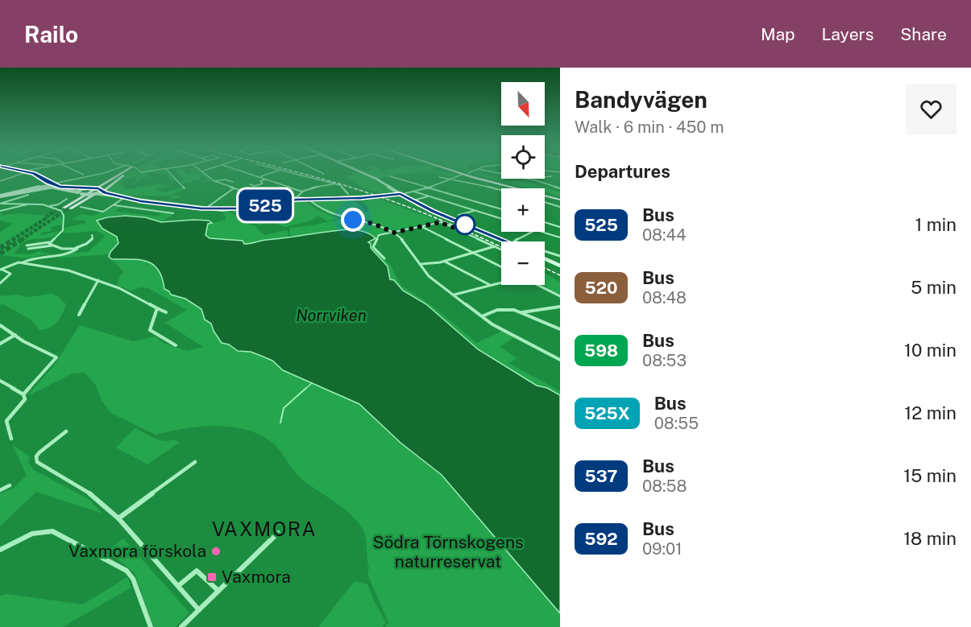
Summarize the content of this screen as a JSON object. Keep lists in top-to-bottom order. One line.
{"districts":["VAXMORA"],"water":["Norrviken"],"parks":["Södra Törnskogens naturreservat"],"places":{"other":["Vaxmora förskola"],"transit":["Vaxmora"]},"lines":["bus line 525"],"north":"bottom right","page":{"header":"Railo","nav":["Map","Layers","Share"],"on_map":"525","heading":[["Bandyvägen","Walk · 6 min · 450 m"],"Departures"],"map_buttons":["+","−"],"list":[{"mark":"525","name":"Bus","note":"08:44","value":"1 min"},{"mark":"520","name":"Bus","note":"08:48","value":"5 min"},{"mark":"598","name":"Bus","note":"08:53","value":"10 min"},{"mark":"525X","name":"Bus","note":"08:55","value":"12 min"},{"mark":"537","name":"Bus","note":"08:58","value":"15 min"},{"mark":"592","name":"Bus","note":"09:01","value":"18 min"}]}}
